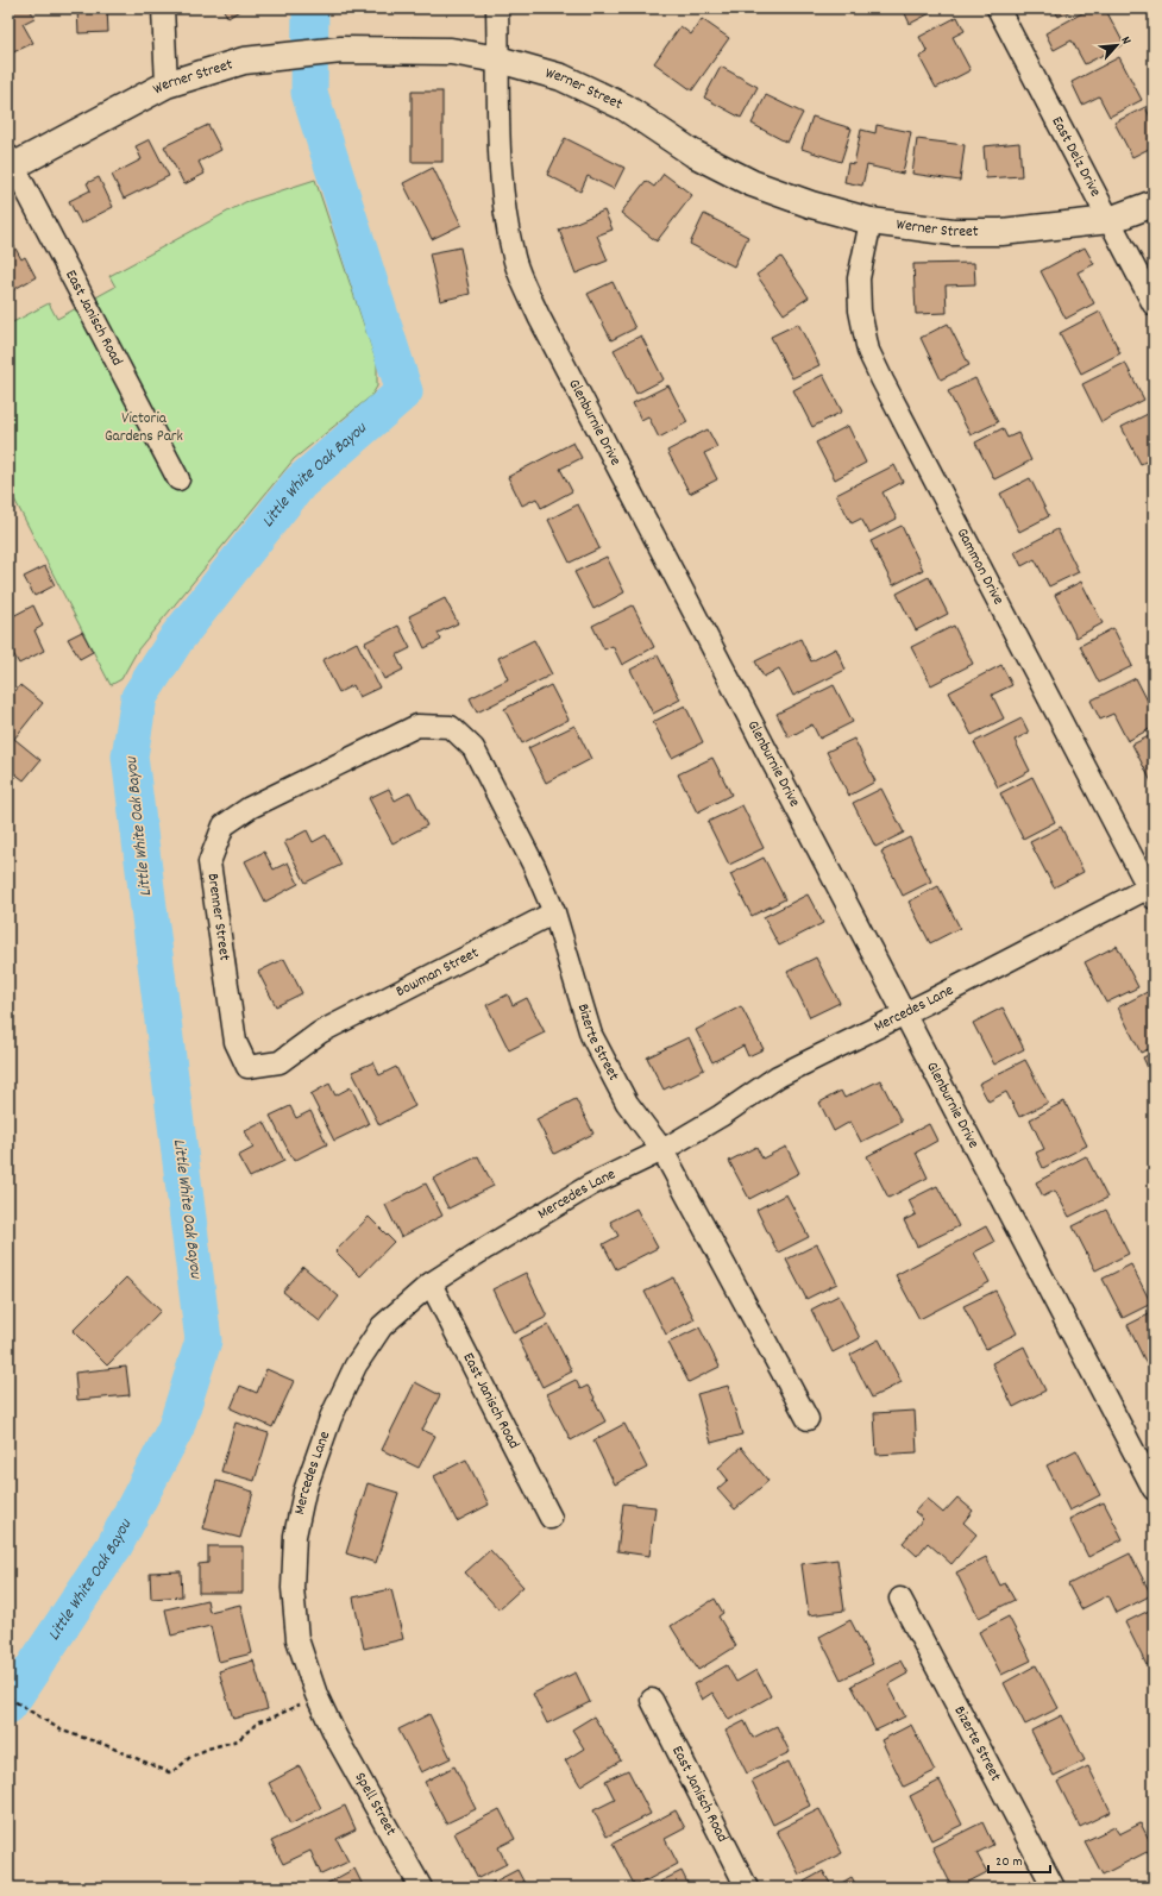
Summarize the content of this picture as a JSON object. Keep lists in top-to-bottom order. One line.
{"streets":{"street":["Werner Street","East Delz Drive","East Janisch Road","Glenburnie Drive","Gammon Drive","Brenner Street","Bowman Street","Mercedes Lane","Bizerte Street","Spell Street"]},"crossings":[["Werner Street","East Delz Drive"],["Werner Street","East Janisch Road"],["Werner Street","Glenburnie Drive"],["Werner Street","Gammon Drive"],["East Janisch Road","Mercedes Lane"],["Glenburnie Drive","Mercedes Lane"],["Gammon Drive","Mercedes Lane"],["Brenner Street","Bowman Street"],["Brenner Street","Bizerte Street"],["Bowman Street","Bizerte Street"],["Mercedes Lane","Bizerte Street"],["Mercedes Lane","Spell Street"]],"water":["Little White Oak Bayou"],"parks":["Victoria Gardens Park"],"scale_bar":"20 m","north":"top right"}
